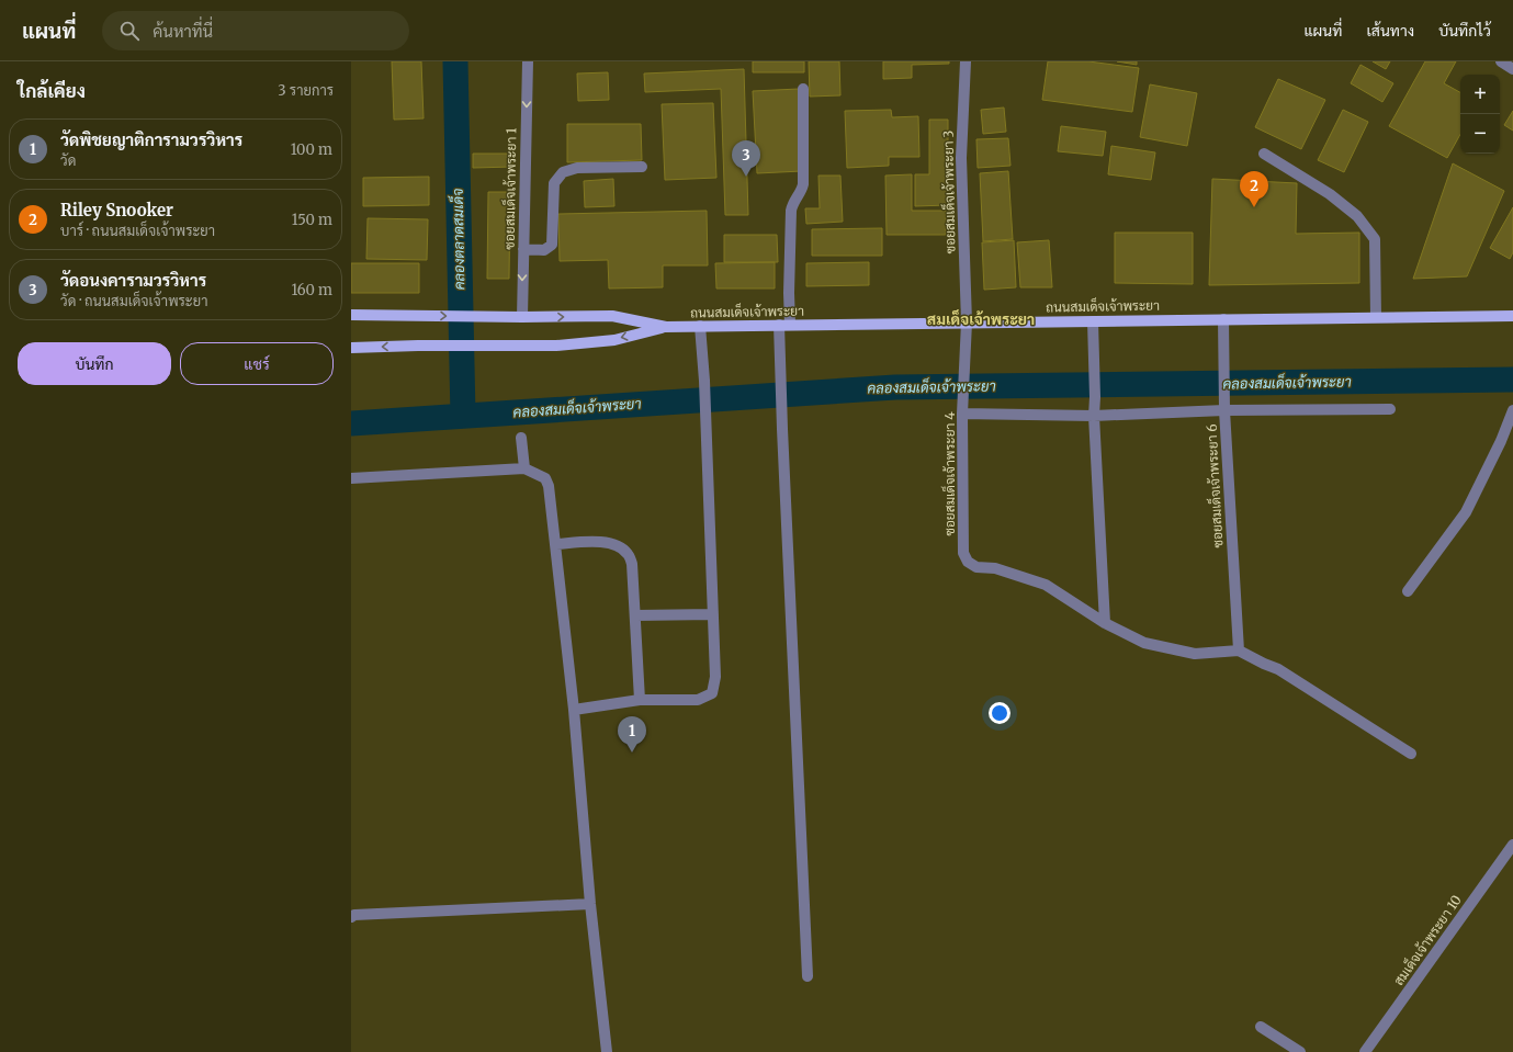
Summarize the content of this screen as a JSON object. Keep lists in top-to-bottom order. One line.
{"streets":{"main road":["ถนนสมเด็จเจ้าพระยา"],"street":["ซอยสมเด็จเจ้าพระยา 1","ซอยสมเด็จเจ้าพระยา 3","ซอยสมเด็จเจ้าพระยา 4","ซอยสมเด็จเจ้าพระยา 6","สมเด็จเจ้าพระยา 10"]},"crossings":[["ซอยสมเด็จเจ้าพระยา 1","ถนนสมเด็จเจ้าพระยา"],["ซอยสมเด็จเจ้าพระยา 3","ถนนสมเด็จเจ้าพระยา"],["ซอยสมเด็จเจ้าพระยา 3","ซอยสมเด็จเจ้าพระยา 4"],["ถนนสมเด็จเจ้าพระยา","ซอยสมเด็จเจ้าพระยา 4"],["ถนนสมเด็จเจ้าพระยา","ซอยสมเด็จเจ้าพระยา 6"]],"one_way":["ซอยสมเด็จเจ้าพระยา 1"],"districts":["สมเด็จเจ้าพระยา"],"water":["คลองตลาดสมเด็จ","คลองสมเด็จเจ้าพระยา"],"page":{"header":"แผนที่","search":"ค้นหาที่นี่","nav":["แผนที่","เส้นทาง","บันทึกไว้"],"heading":["ใกล้เคียง","3 รายการ"],"map_buttons":["+","−"],"list":[{"mark":"1","name":"วัดพิชยญาติการามวรวิหาร","note":"วัด","value":"100 m"},{"mark":"2","name":"Riley Snooker","note":"บาร์ · ถนนสมเด็จเจ้าพระยา","value":"150 m"},{"mark":"3","name":"วัดอนงคารามวรวิหาร","note":"วัด · ถนนสมเด็จเจ้าพระยา","value":"160 m"}],"pins":["3","2","1"],"buttons":["บันทึก","แชร์"]}}
